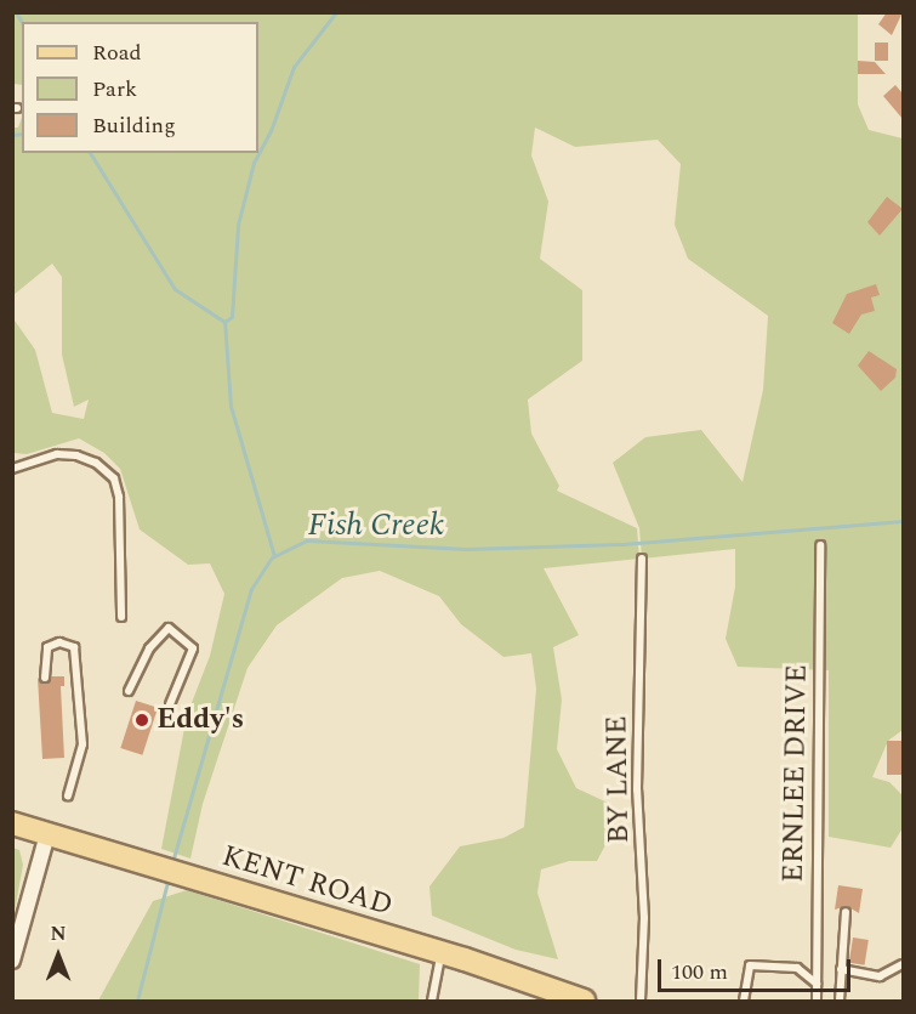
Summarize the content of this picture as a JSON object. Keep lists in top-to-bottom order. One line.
{"streets":{"main road":["KENT ROAD"],"lane":["ERNLEE DRIVE","BY LANE"]},"water":["Fish Creek"],"places":["Eddy's"],"legend":["Road","Park","Building"],"scale_bar":"100 m","north":"top"}
